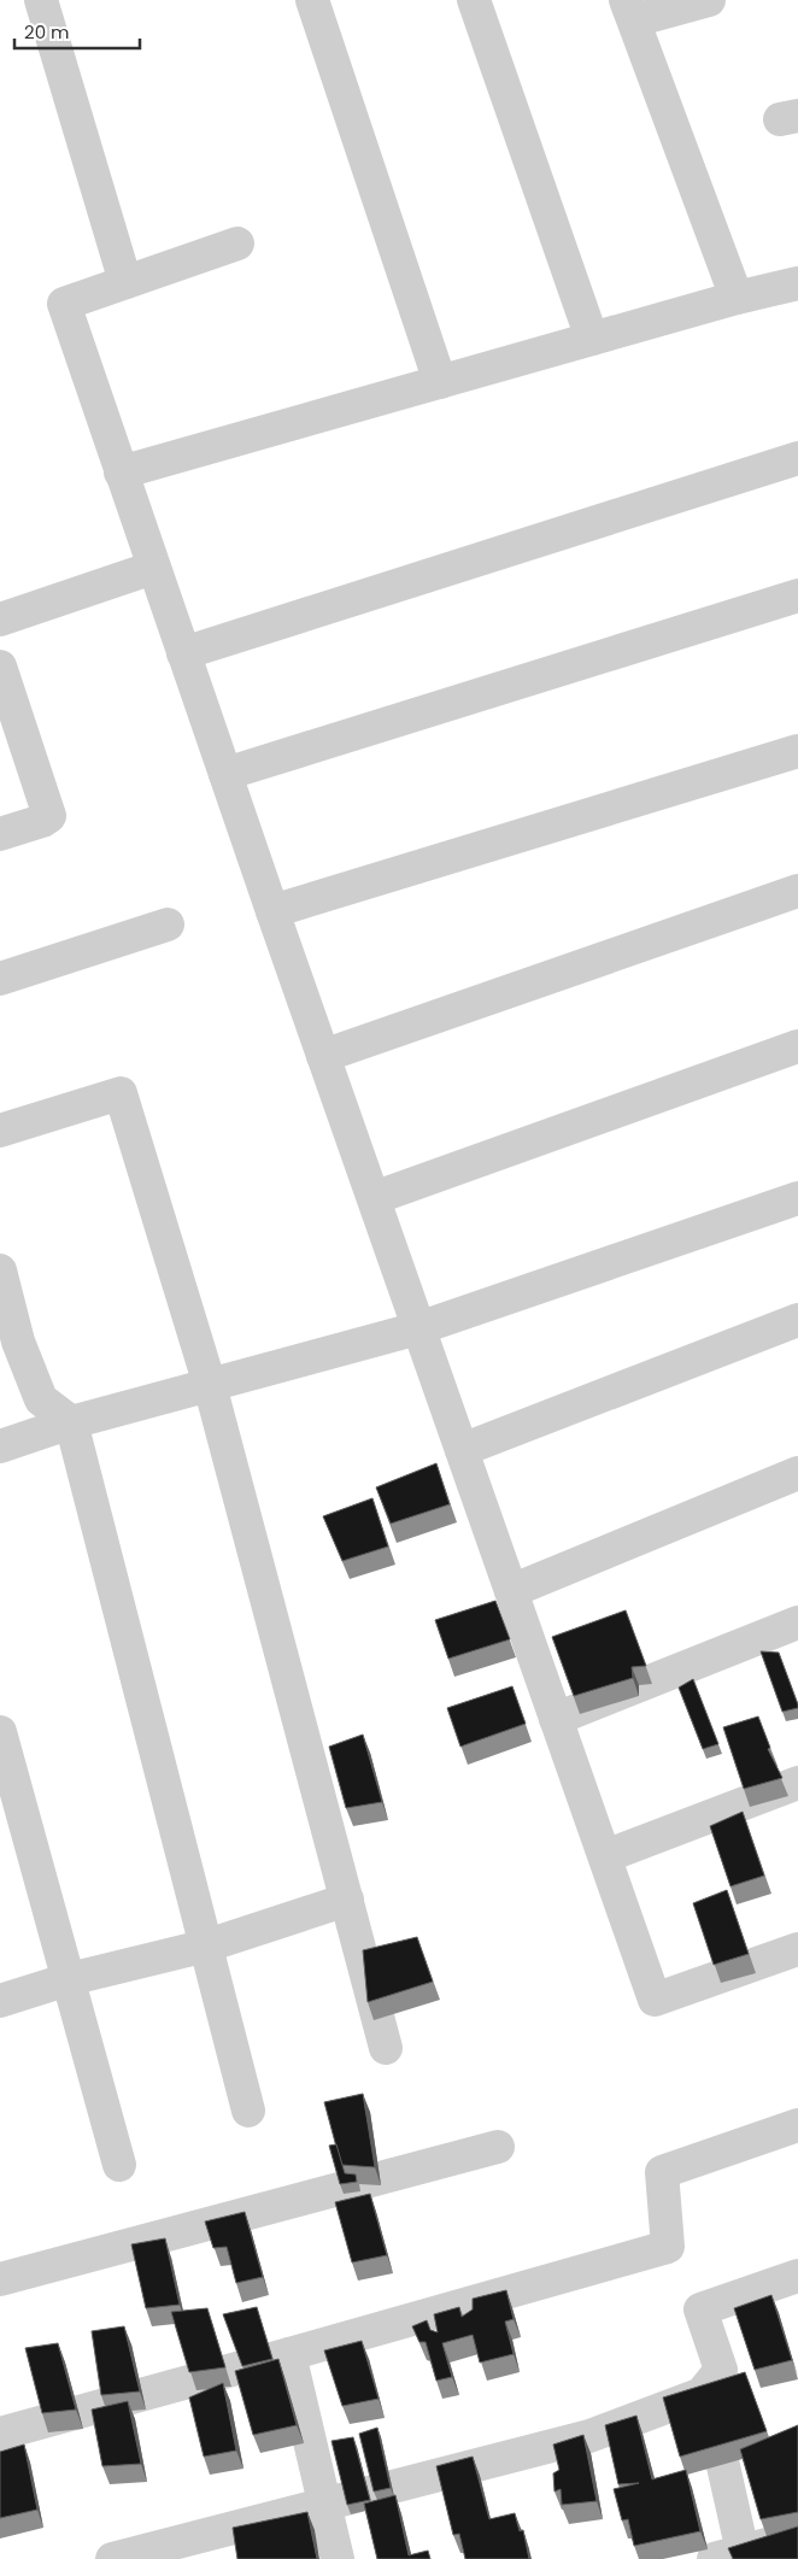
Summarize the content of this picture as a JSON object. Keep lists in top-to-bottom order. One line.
{"scale_bar":"20 m"}
